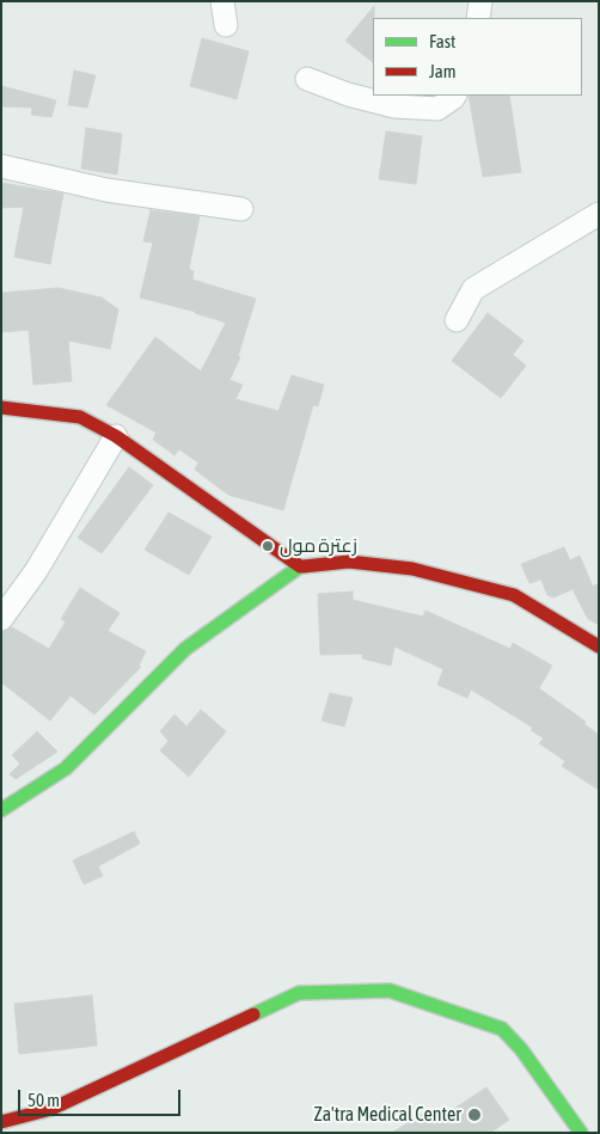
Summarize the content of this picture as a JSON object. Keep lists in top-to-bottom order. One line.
{"places":["زعترة مول","Za'tra Medical Center"],"legend":["Fast","Jam"],"scale_bar":"50 m"}
